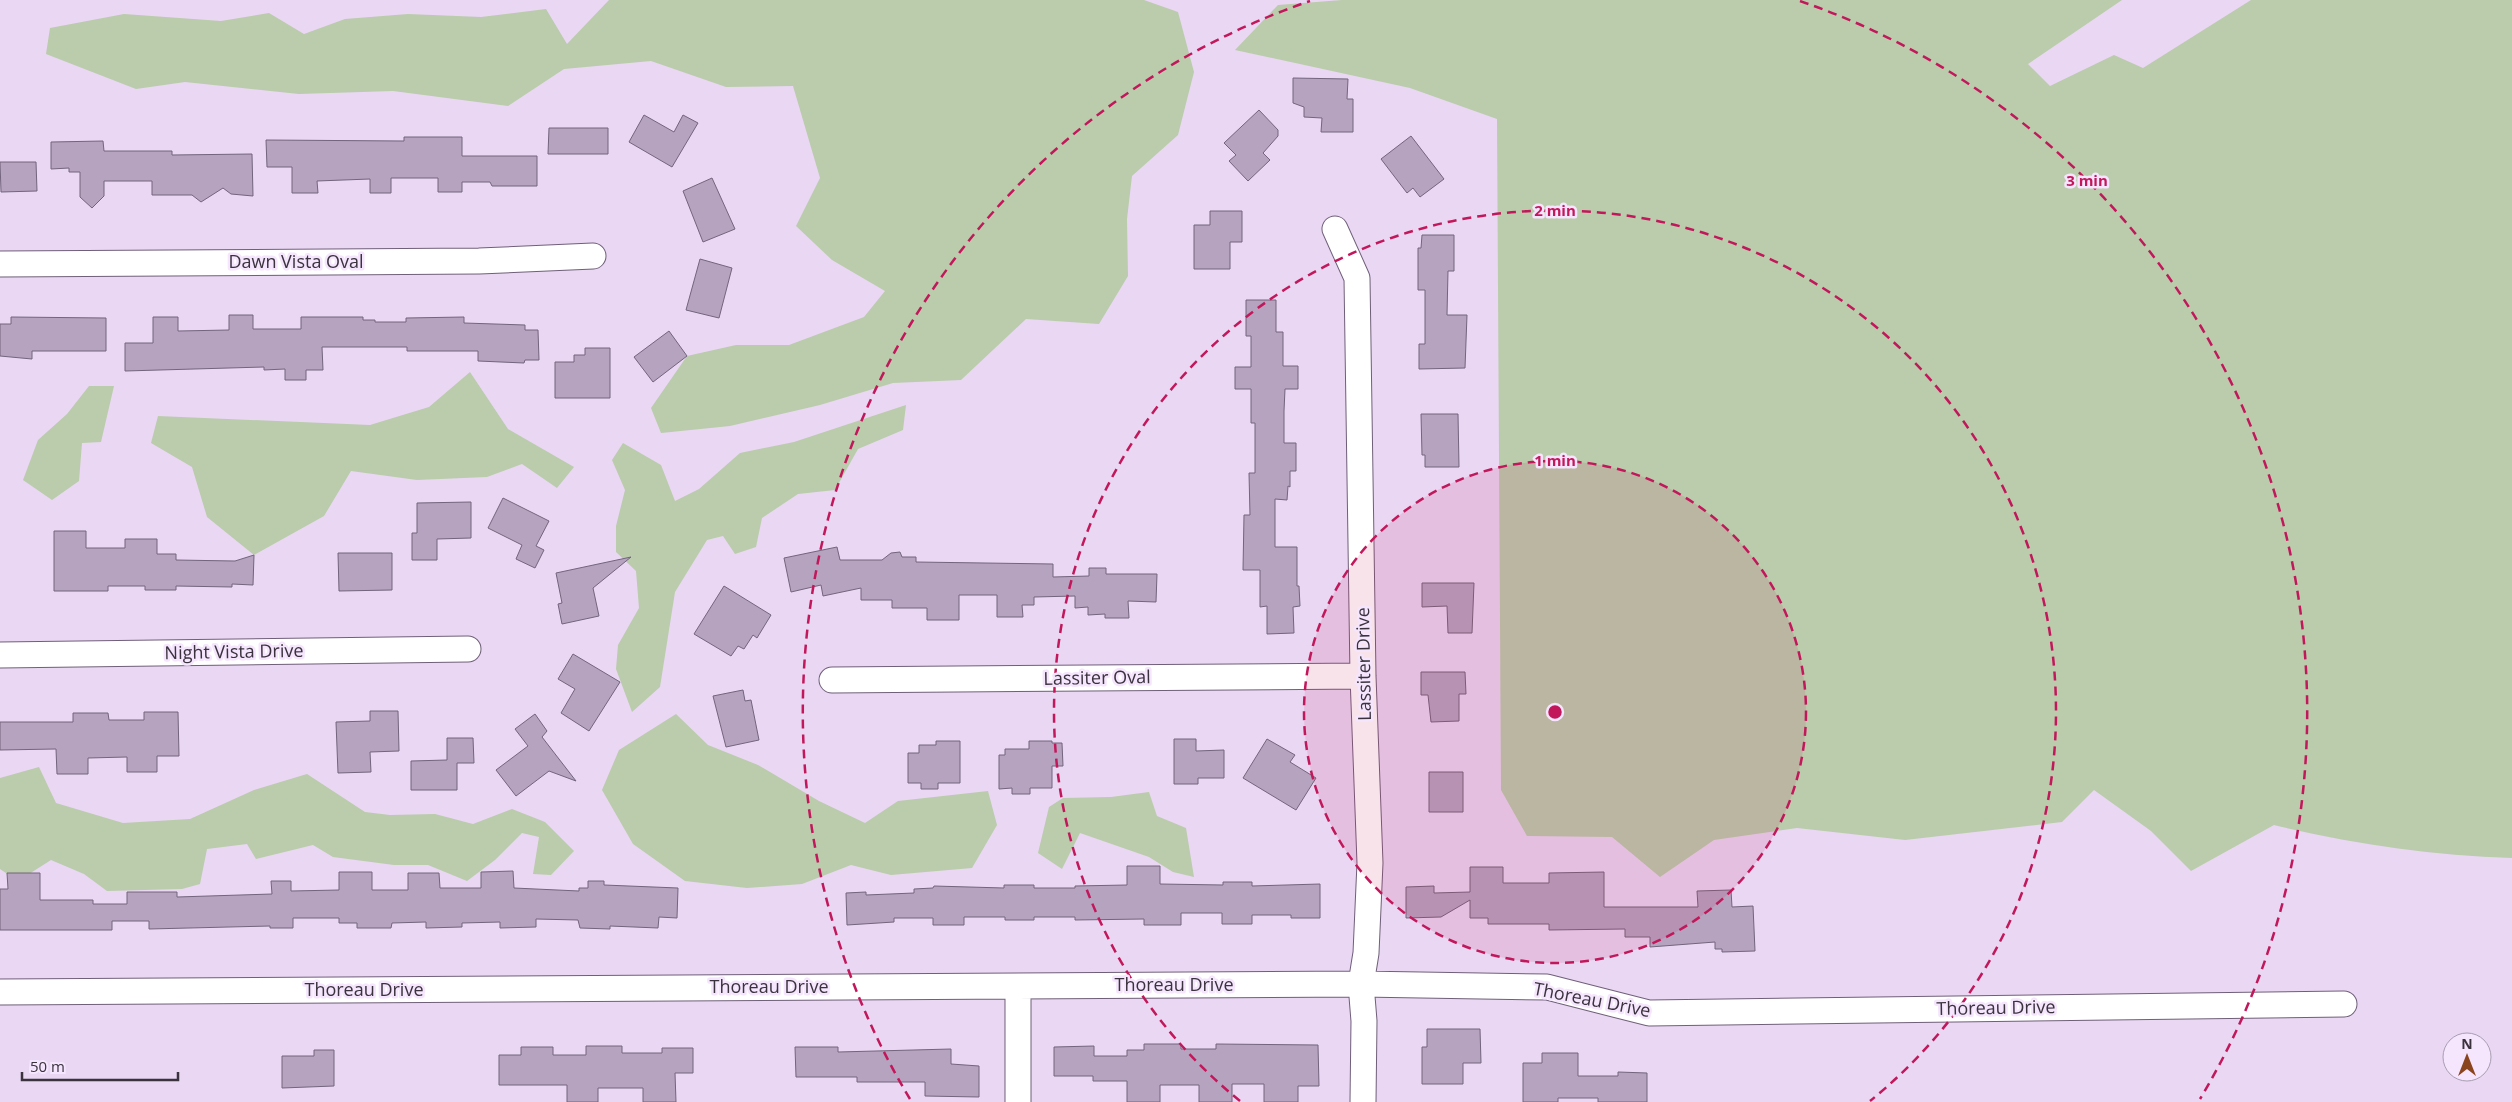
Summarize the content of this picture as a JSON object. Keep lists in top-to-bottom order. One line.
{"streets":{"street":["Dawn Vista Oval","Night Vista Drive","Lassiter Drive","Lassiter Oval","Thoreau Drive"]},"crossings":[["Lassiter Drive","Lassiter Oval"],["Lassiter Drive","Thoreau Drive"]],"scale_bar":"50 m","north":"top","rings":["3 min","2 min","1 min"]}
